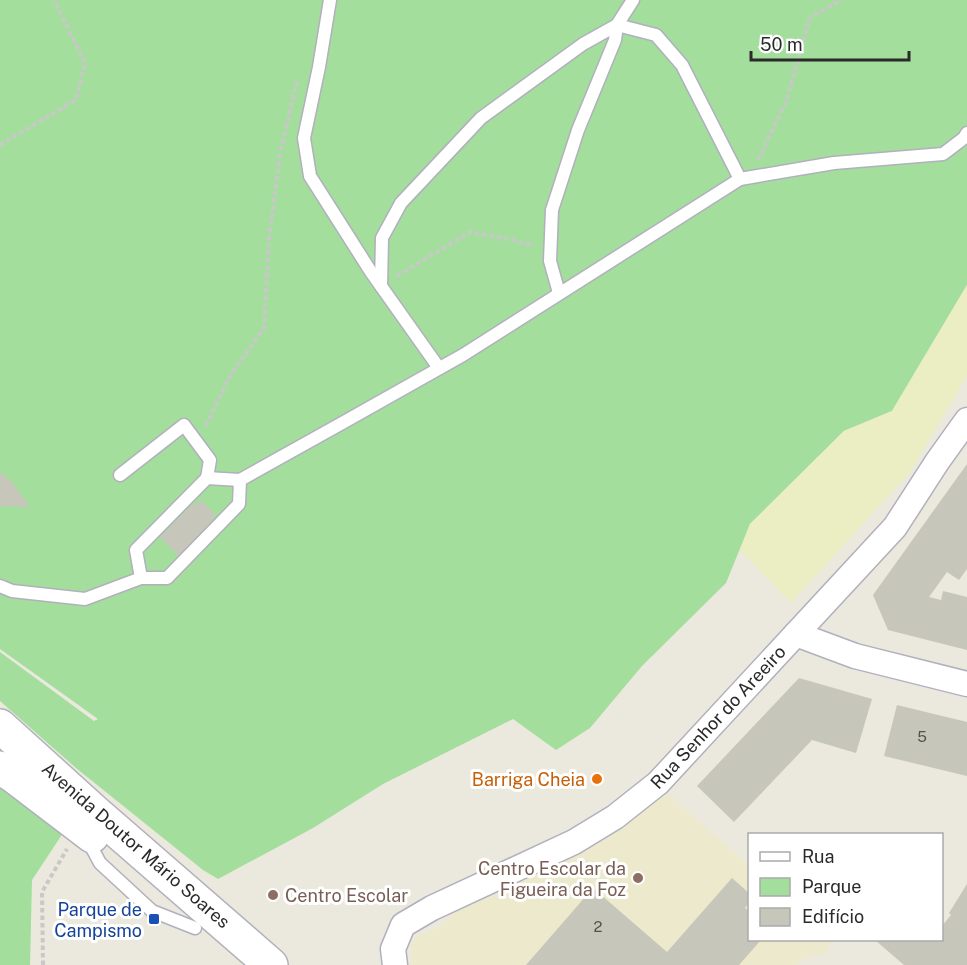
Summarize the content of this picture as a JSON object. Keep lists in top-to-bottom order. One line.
{"streets":{"main road":["Avenida Doutor Mário Soares"],"street":["Rua Senhor do Areeiro"]},"places":{"other":["Barriga Cheia","Centro Escolar da Figueira da Foz","Centro Escolar"],"transit":["Parque de Campismo"]},"house_numbers":["5","2"],"legend":["Rua","Parque","Edifício"],"scale_bar":"50 m"}
